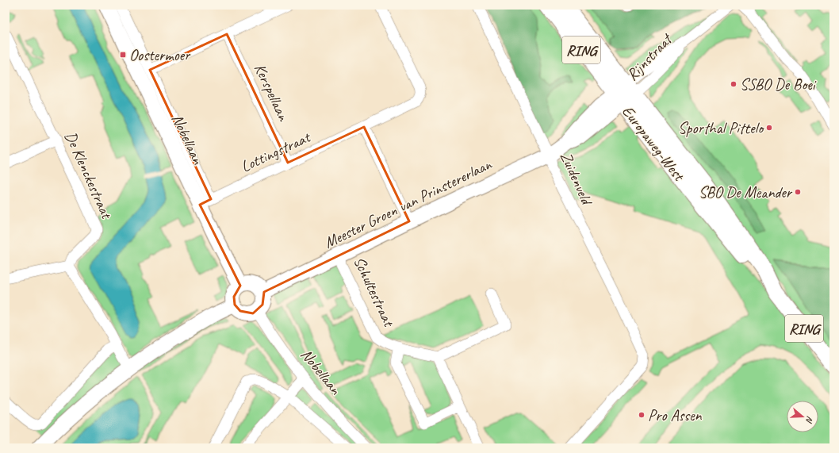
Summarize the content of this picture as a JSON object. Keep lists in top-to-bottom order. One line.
{"streets":{"main road":["RING","Europaweg-West"],"street":["Rijnstraat","Kerspellaan","Nobellaan","Lottingstraat","De Klenckestraat","Zuidenveld","Meester Groen van Prinstererlaan","Schultestraat"]},"crossings":[["Rijnstraat","Europaweg-West"],["Rijnstraat","Meester Groen van Prinstererlaan"],["Kerspellaan","Lottingstraat"],["Nobellaan","Lottingstraat"],["Nobellaan","Meester Groen van Prinstererlaan"],["Europaweg-West","Meester Groen van Prinstererlaan"],["Zuidenveld","Meester Groen van Prinstererlaan"],["Meester Groen van Prinstererlaan","Schultestraat"]],"places":{"transit":["Oostermoer"],"other":["SSBO De Boei","Sporthal Pittelo","SBO De Meander","Pro Assen"]},"north":"right"}
